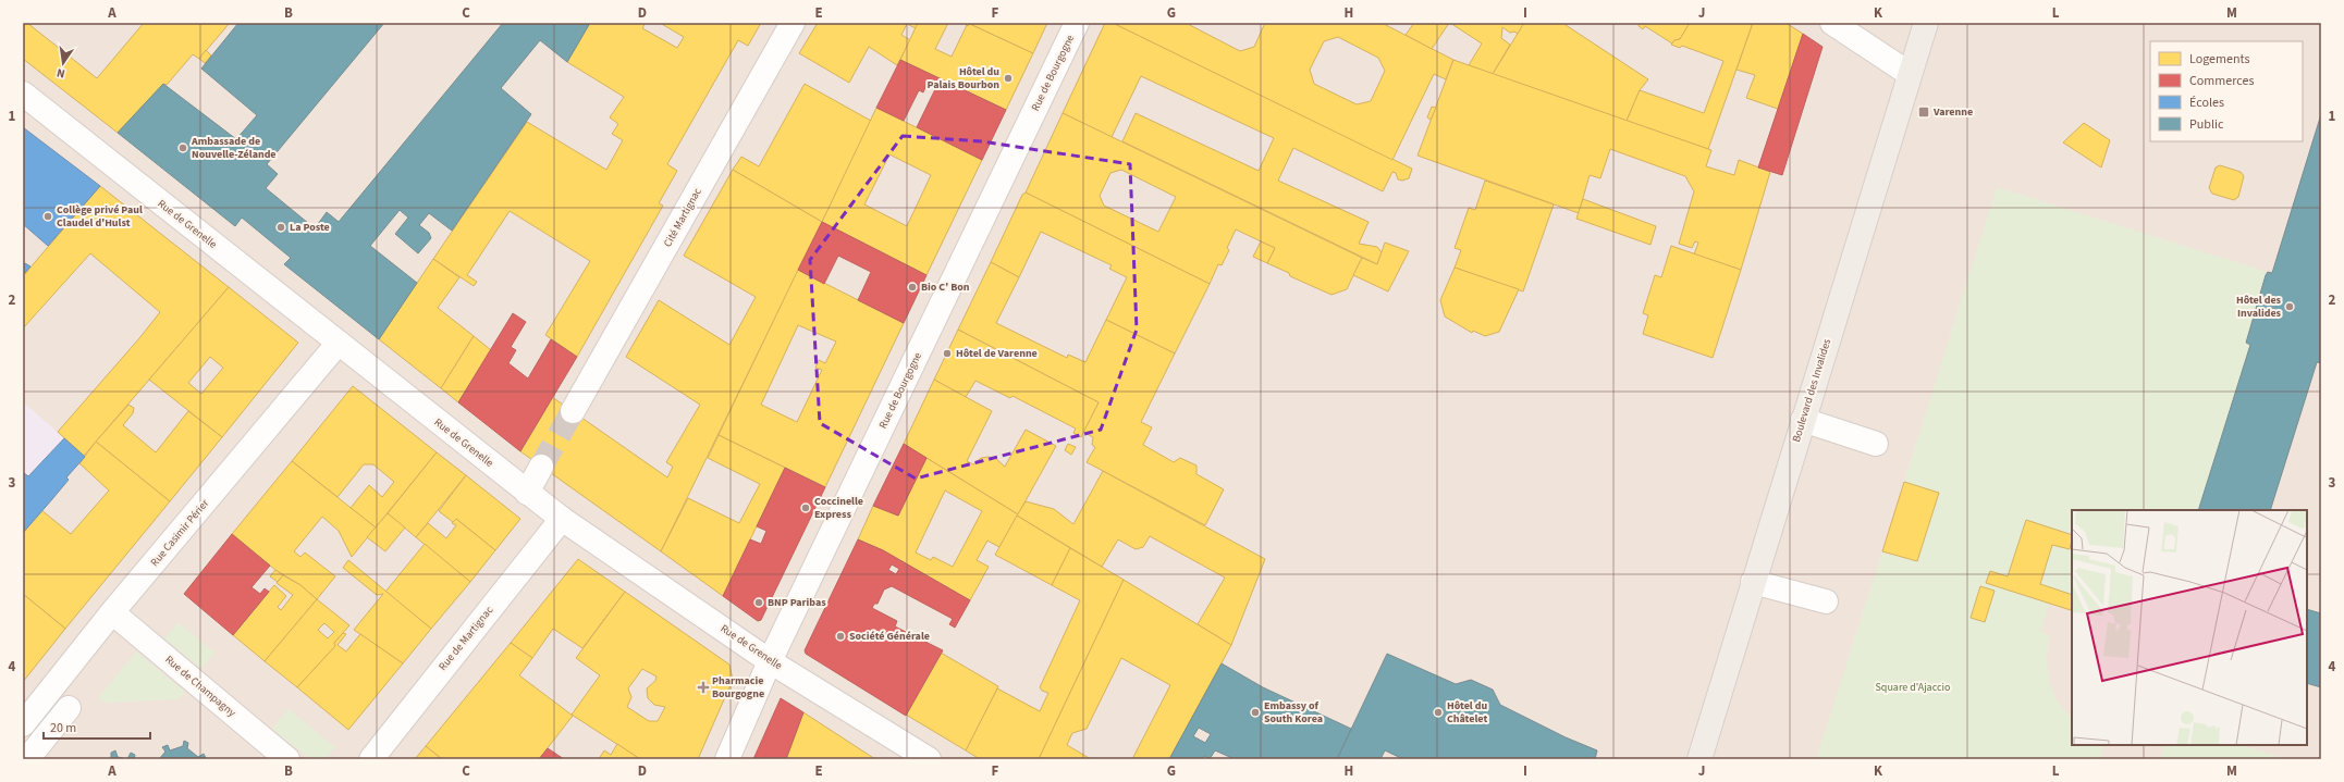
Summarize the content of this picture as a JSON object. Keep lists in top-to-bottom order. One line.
{"streets":{"main road":["Boulevard des Invalides"],"street":["Rue de Bourgogne","Cité Martignac","Rue de Grenelle","Rue Casimir Périer","Rue de Martignac","Rue de Champagny"]},"crossings":[["Rue de Bourgogne","Rue de Grenelle"],["Rue de Grenelle","Rue Casimir Périer"],["Rue de Grenelle","Rue de Martignac"],["Rue Casimir Périer","Rue de Champagny"]],"parks":["Square d'Ajaccio"],"places":{"other":["Hôtel du Palais Bourbon","Ambassade de Nouvelle-Zélande","Collège privé Paul Claudel d'Hulst","La Poste","Bio C' Bon","Hôtel des Invalides","Hôtel de Varenne","Coccinelle Express","BNP Paribas","Société Générale","Embassy of South Korea","Hôtel du Châtelet"],"transit":["Varenne"],"health":["Pharmacie Bourgogne"]},"legend":["Logements","Commerces","Écoles","Public"],"scale_bar":"20 m","north":"bottom","grid":{"columns":["A","B","C","D","E","F","G","H","I","J","K","L","M"],"rows":["1","2","3","4"]}}
